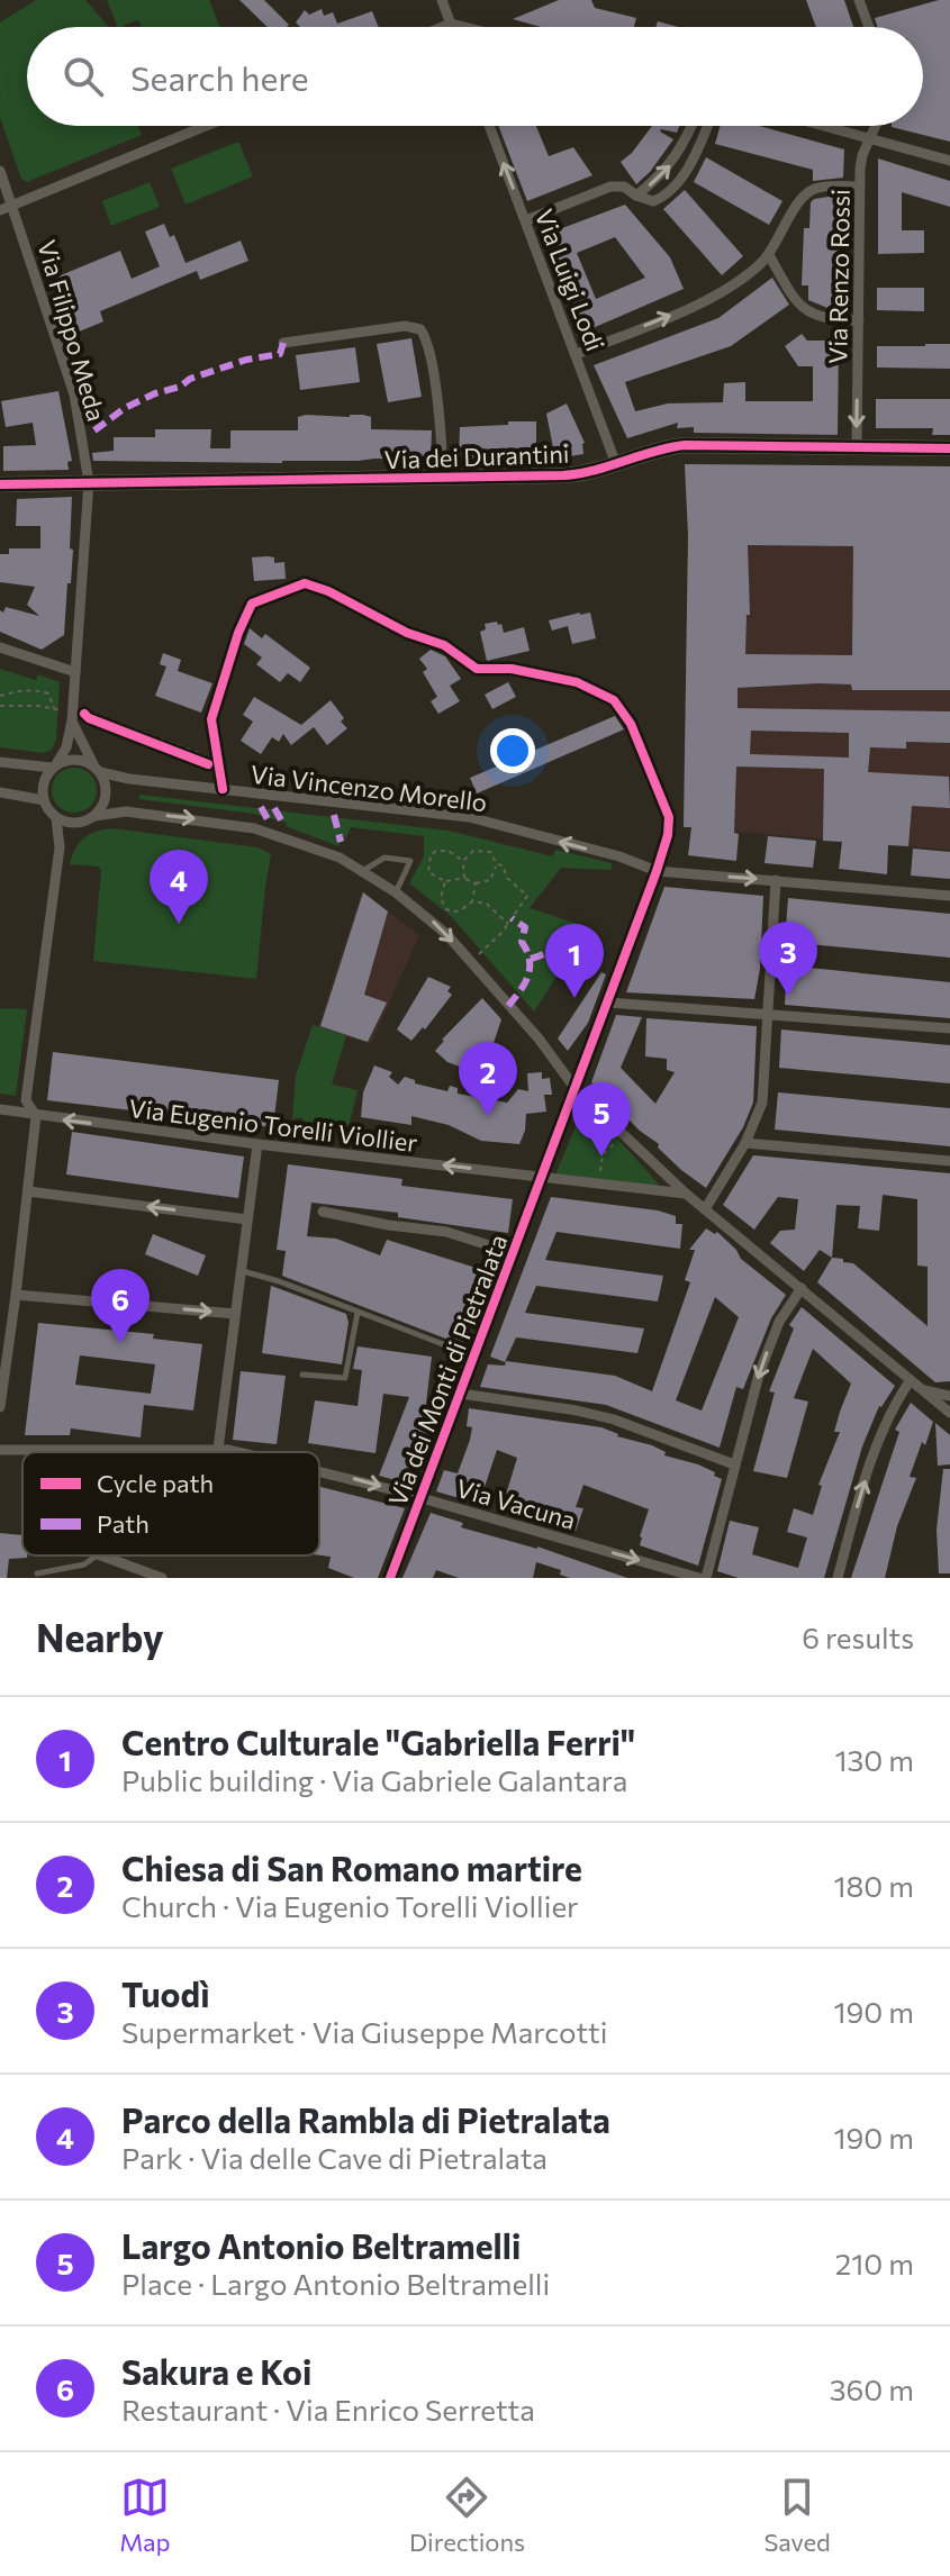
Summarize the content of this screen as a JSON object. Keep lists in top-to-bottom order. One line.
{"streets":{"street":["Via Renzo Rossi","Via Luigi Lodi","Via Filippo Meda","Via dei Durantini","Via Vincenzo Morello","Via Eugenio Torelli Viollier","Via dei Monti di Pietralata","Via Vacuna"]},"crossings":[["Via Renzo Rossi","Via dei Durantini"],["Via Luigi Lodi","Via dei Durantini"],["Via Filippo Meda","Via dei Durantini"],["Via Filippo Meda","Via Vincenzo Morello"],["Via Vincenzo Morello","Via dei Monti di Pietralata"],["Via Eugenio Torelli Viollier","Via dei Monti di Pietralata"],["Via dei Monti di Pietralata","Via Vacuna"]],"one_way":["Via Renzo Rossi","Via Vacuna"],"legend":["Cycle path","Path"],"page":{"search":"Search here","pins":["4","3","1","2","5","6"],"heading":["Nearby","6 results"],"list":[{"mark":"1","name":"Centro Culturale \"Gabriella Ferri\"","note":"Public building · Via Gabriele Galantara","value":"130 m"},{"mark":"2","name":"Chiesa di San Romano martire","note":"Church · Via Eugenio Torelli Viollier","value":"180 m"},{"mark":"3","name":"Tuodì","note":"Supermarket · Via Giuseppe Marcotti","value":"190 m"},{"mark":"4","name":"Parco della Rambla di Pietralata","note":"Park · Via delle Cave di Pietralata","value":"190 m"},{"mark":"5","name":"Largo Antonio Beltramelli","note":"Place · Largo Antonio Beltramelli","value":"210 m"},{"mark":"6","name":"Sakura e Koi","note":"Restaurant · Via Enrico Serretta","value":"360 m"}],"nav":["Map","Directions","Saved"]}}
